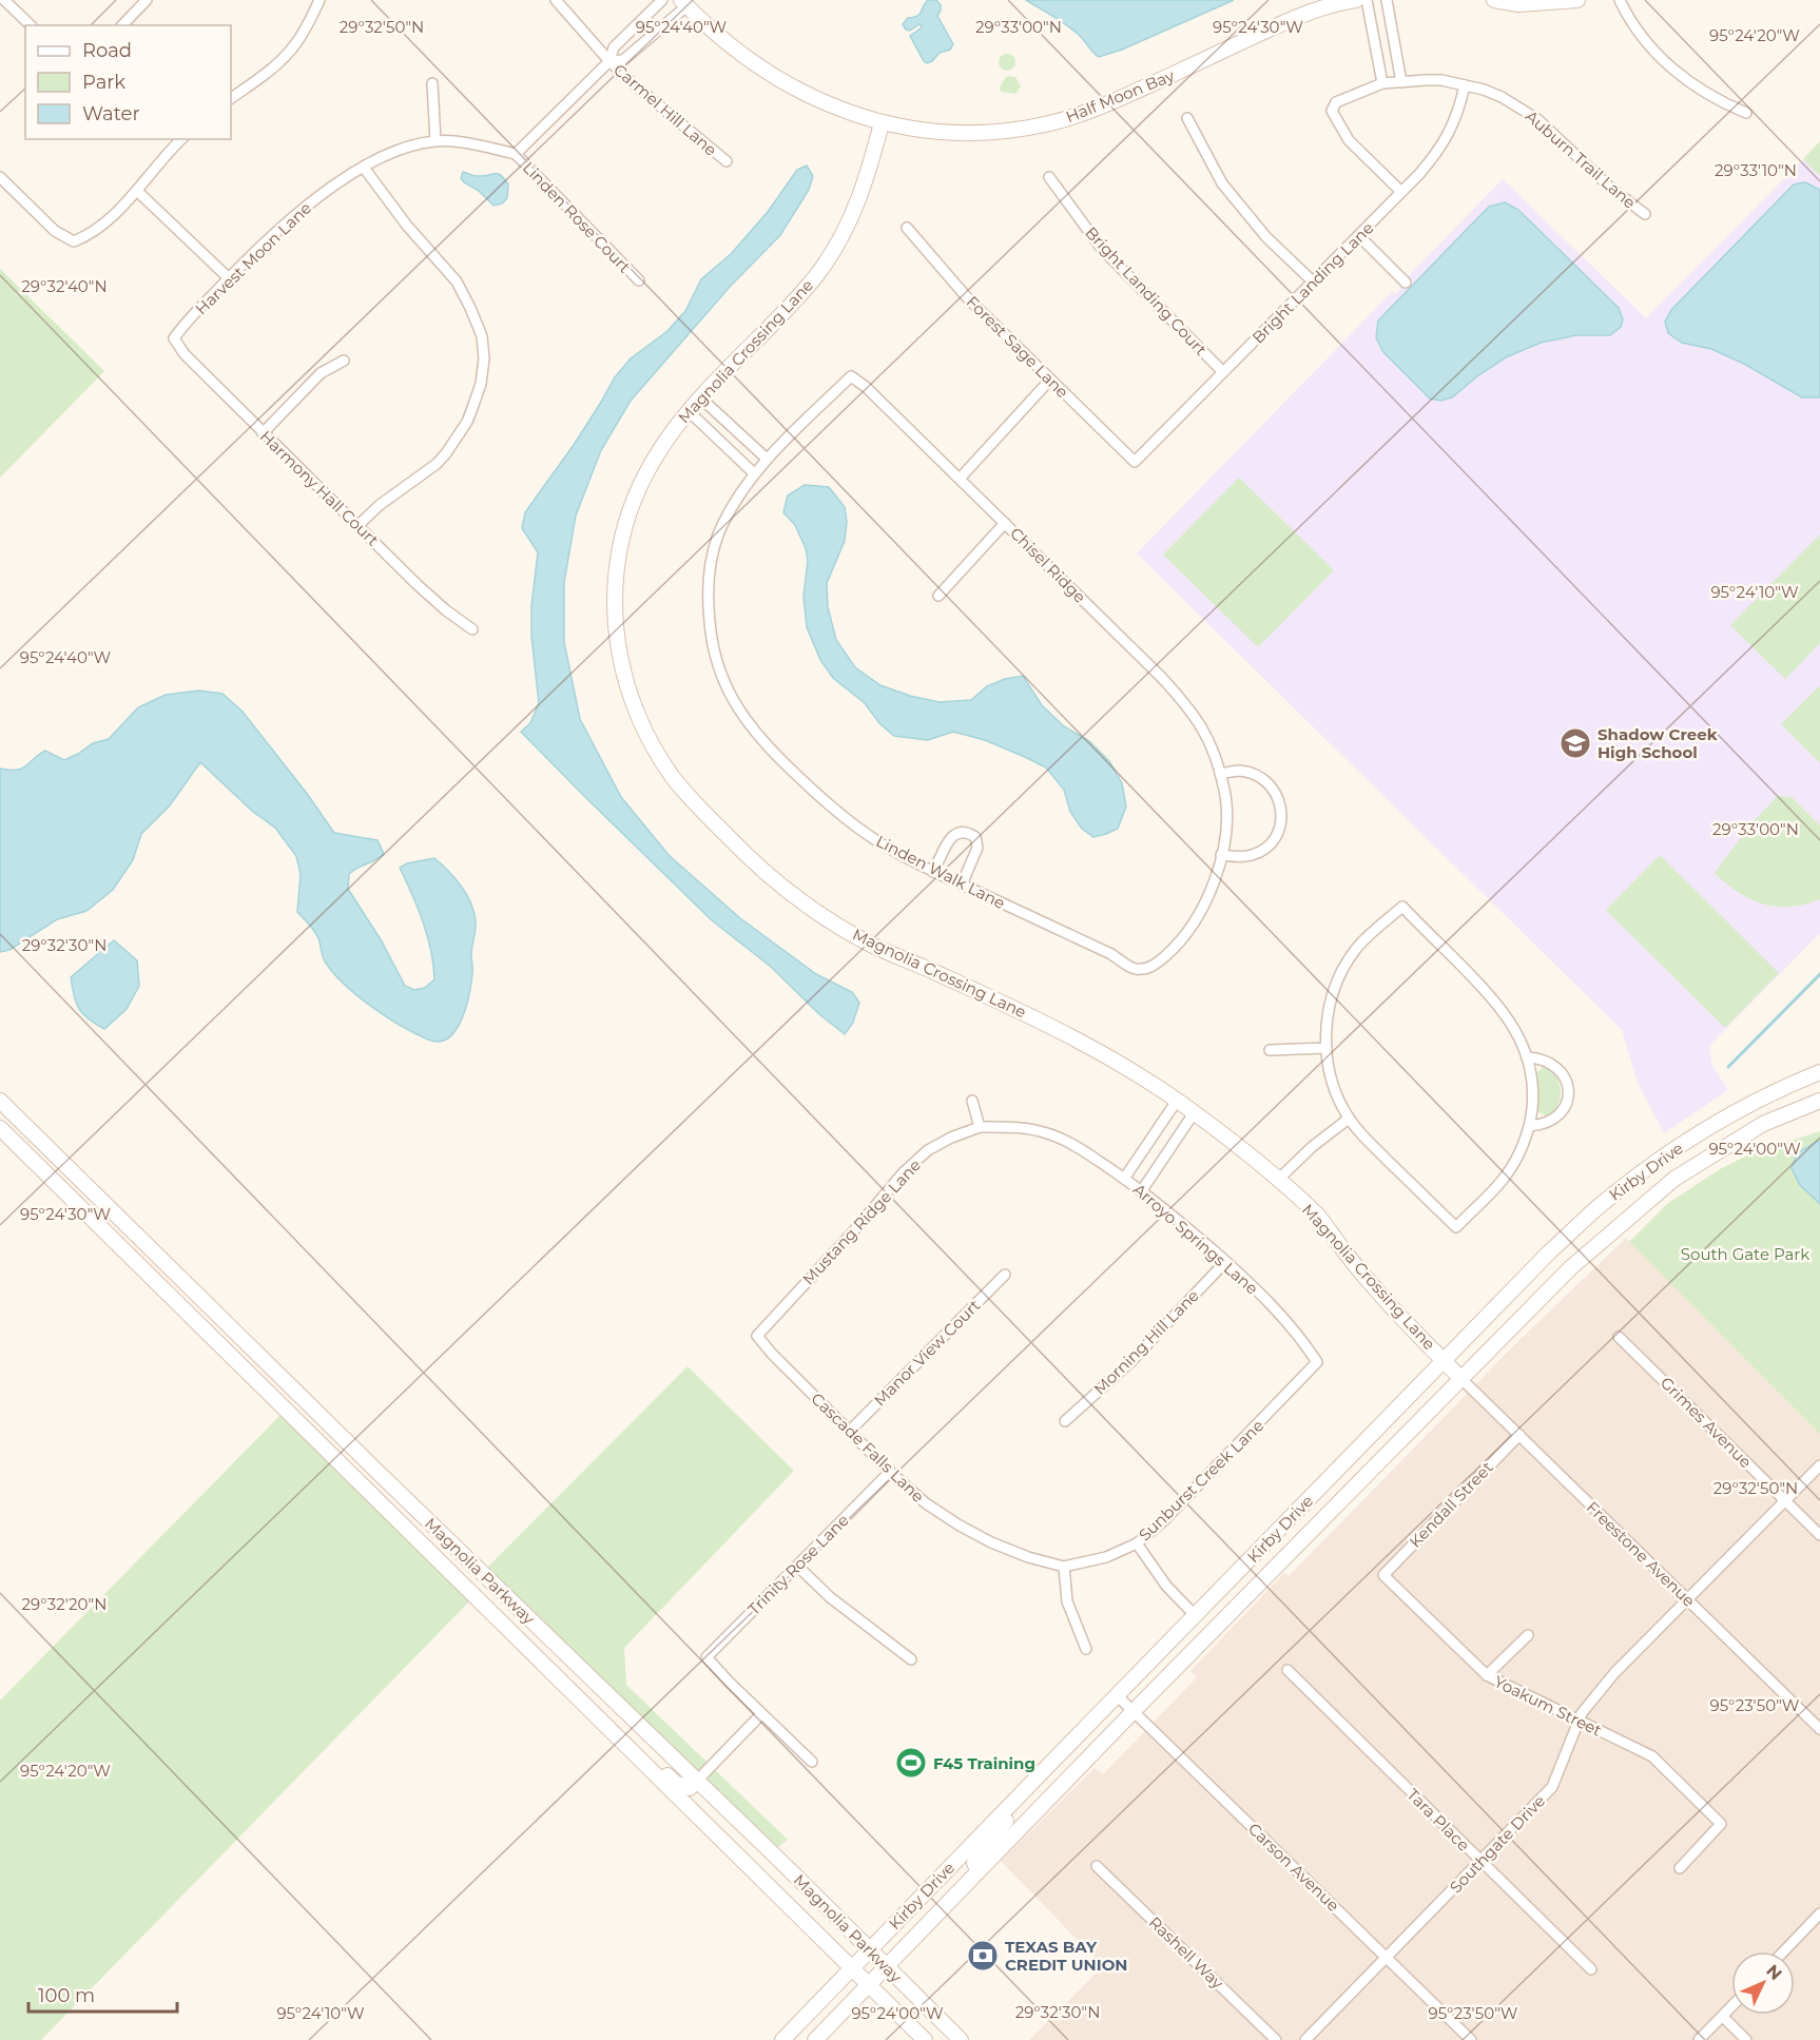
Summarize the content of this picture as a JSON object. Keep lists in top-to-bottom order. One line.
{"streets":{"main road":["Half Moon Bay","Magnolia Crossing Lane","Kirby Drive","Magnolia Parkway"],"street":["Carmel Hill Lane","Auburn Trail Lane","Linden Rose Court","Harvest Moon Lane","Bright Landing Lane","Bright Landing Court","Forest Sage Lane","Harmony Hall Court","Chisel Ridge","Linden Walk Lane","Mustang Ridge Lane","Arroyo Springs Lane","Morning Hill Lane","Manor View Court","Grimes Avenue","Cascade Falls Lane","Sunburst Creek Lane","Kendall Street","Freestone Avenue","Trinity Rose Lane","Yoakum Street","Tara Place","Southgate Drive","Carson Avenue","Rashell Way"]},"crossings":[["Half Moon Bay","Magnolia Crossing Lane"],["Auburn Trail Lane","Bright Landing Lane"],["Linden Rose Court","Harvest Moon Lane"],["Harvest Moon Lane","Harmony Hall Court"],["Bright Landing Lane","Bright Landing Court"],["Bright Landing Lane","Forest Sage Lane"],["Magnolia Crossing Lane","Kirby Drive"],["Magnolia Crossing Lane","Freestone Avenue"],["Chisel Ridge","Linden Walk Lane"],["Kirby Drive","Freestone Avenue"],["Kirby Drive","Magnolia Parkway"],["Kirby Drive","Carson Avenue"],["Mustang Ridge Lane","Arroyo Springs Lane"],["Mustang Ridge Lane","Cascade Falls Lane"],["Arroyo Springs Lane","Morning Hill Lane"],["Arroyo Springs Lane","Sunburst Creek Lane"],["Manor View Court","Cascade Falls Lane"],["Grimes Avenue","Southgate Drive"],["Cascade Falls Lane","Sunburst Creek Lane"],["Cascade Falls Lane","Trinity Rose Lane"],["Kendall Street","Freestone Avenue"],["Kendall Street","Yoakum Street"],["Freestone Avenue","Southgate Drive"],["Yoakum Street","Southgate Drive"],["Tara Place","Southgate Drive"],["Southgate Drive","Carson Avenue"]],"parks":["South Gate Park"],"places":{"school or university":["Shadow Creek High School"],"sports":["F45 Training"],"bank":["TEXAS BAY CREDIT UNION"]},"legend":["Road","Park","Water"],"scale_bar":"100 m","north":"top right","coordinates":["95°24'40\"W","95°24'30\"W","29°32'50\"N","29°33'00\"N","95°24'20\"W","29°33'10\"N","29°32'40\"N","95°24'10\"W","29°32'30\"N","95°24'00\"W","29°32'20\"N","95°23'50\"W"]}
